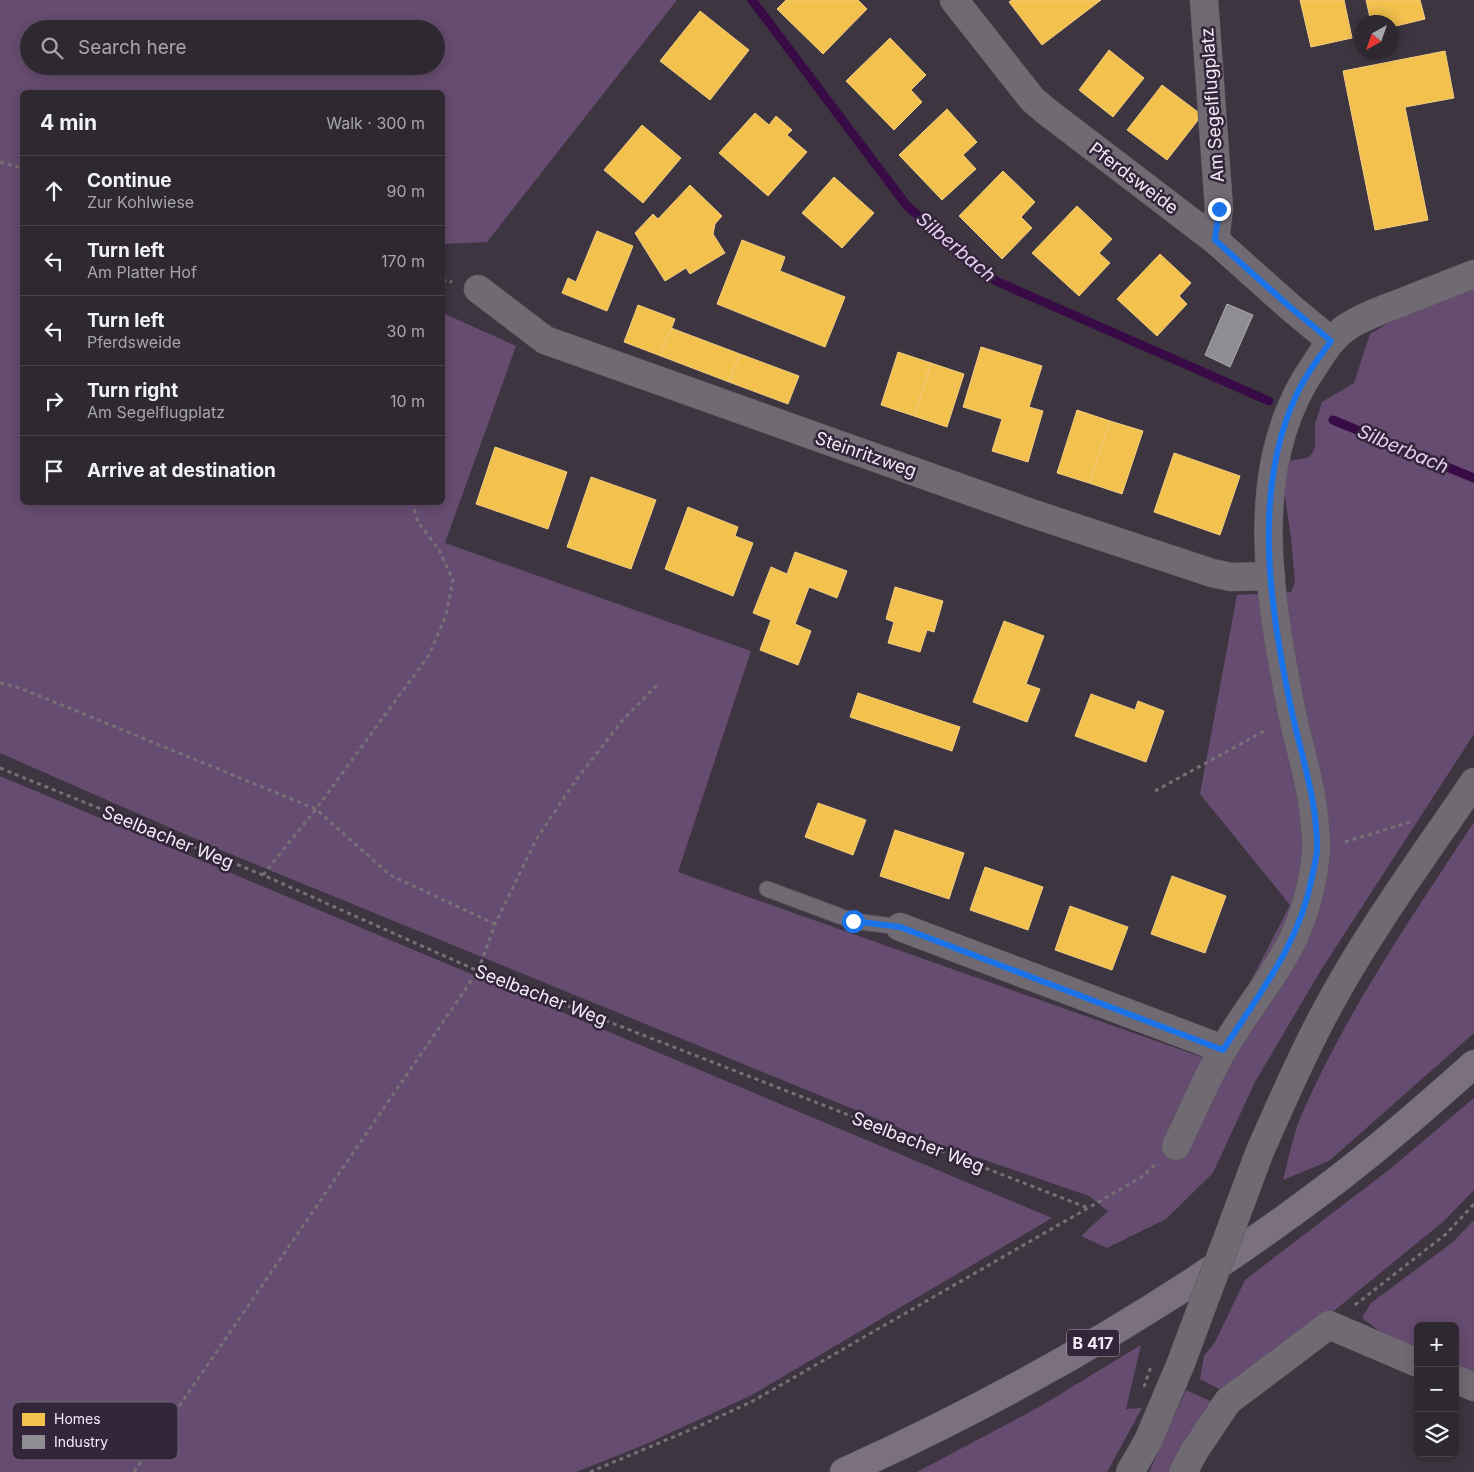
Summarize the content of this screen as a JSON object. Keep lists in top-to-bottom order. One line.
{"streets":{"main road":["B 417"],"street":["Am Segelflugplatz","Pferdsweide","Steinritzweg"],"path":["Seelbacher Weg"]},"crossings":[["Am Segelflugplatz","Pferdsweide"]],"water":["Silberbach"],"legend":["Homes","Industry"],"north":"bottom left","page":{"search":"Search here","heading":["4 min","Walk · 300 m"],"list":[["Continue","Zur Kohlwiese","90 m"],["Turn left","Am Platter Hof","170 m"],["Turn left","Pferdsweide","30 m"],["Turn right","Am Segelflugplatz","10 m"],"Arrive at destination"],"map_buttons":["+","−"]}}
